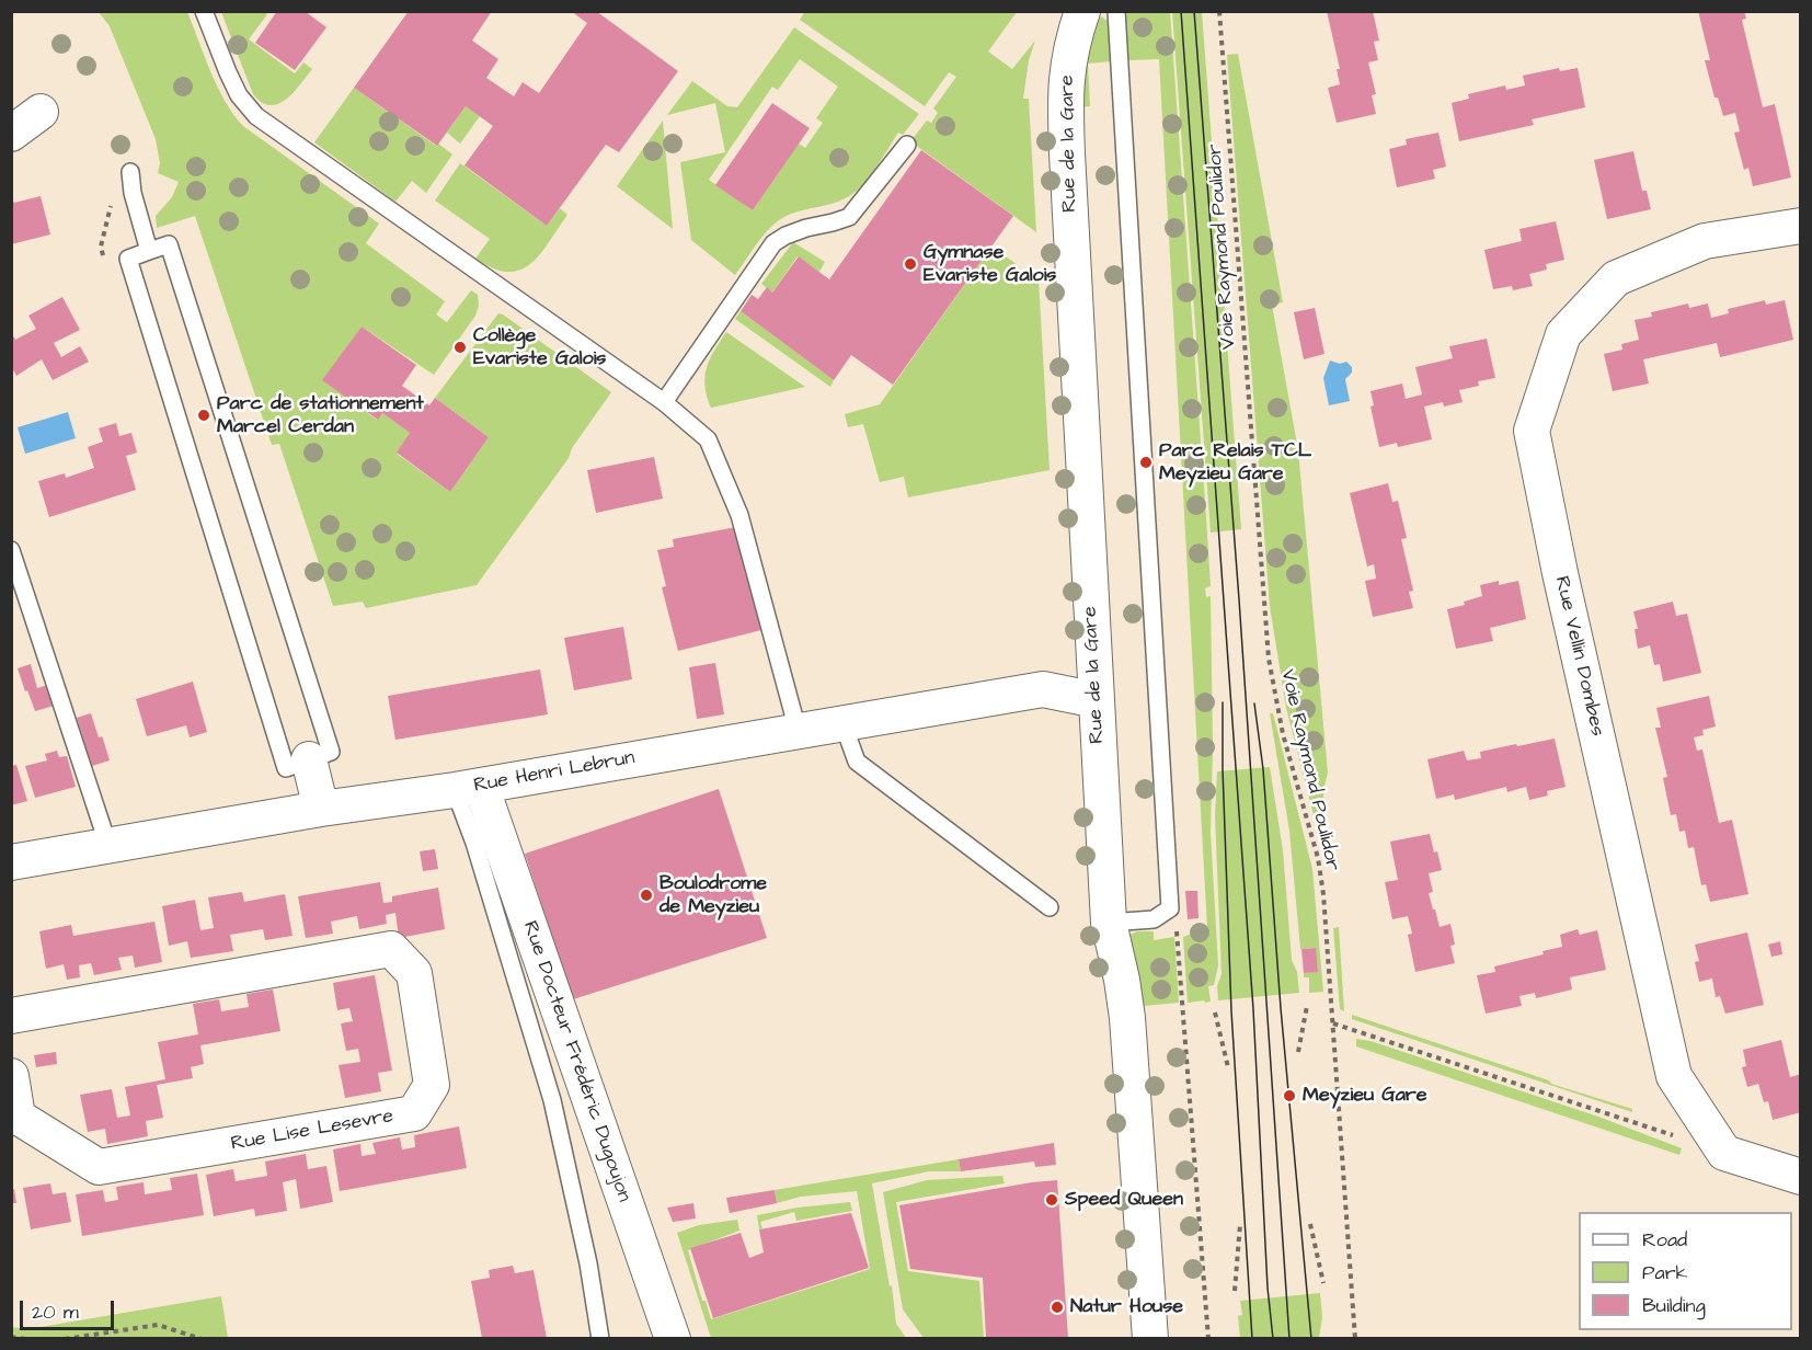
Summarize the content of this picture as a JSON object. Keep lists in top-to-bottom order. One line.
{"streets":{"street":["Rue de la Gare","Rue Vellin Dombes","Rue Henri Lebrun","Rue Docteur Frédéric Dugoujon","Rue Lise Lesevre"],"path":["Voie Raymond Poulidor"]},"crossings":[["Rue de la Gare","Rue Henri Lebrun"],["Rue Henri Lebrun","Rue Docteur Frédéric Dugoujon"]],"places":["Gymnase Evariste Galois","Collège Evariste Galois","Parc de stationnement Marcel Cerdan","Parc Relais TCL Meyzieu Gare","Boulodrome de Meyzieu","Meyzieu Gare","Speed Queen","Natur House"],"legend":["Road","Park","Building"],"scale_bar":"20 m"}
